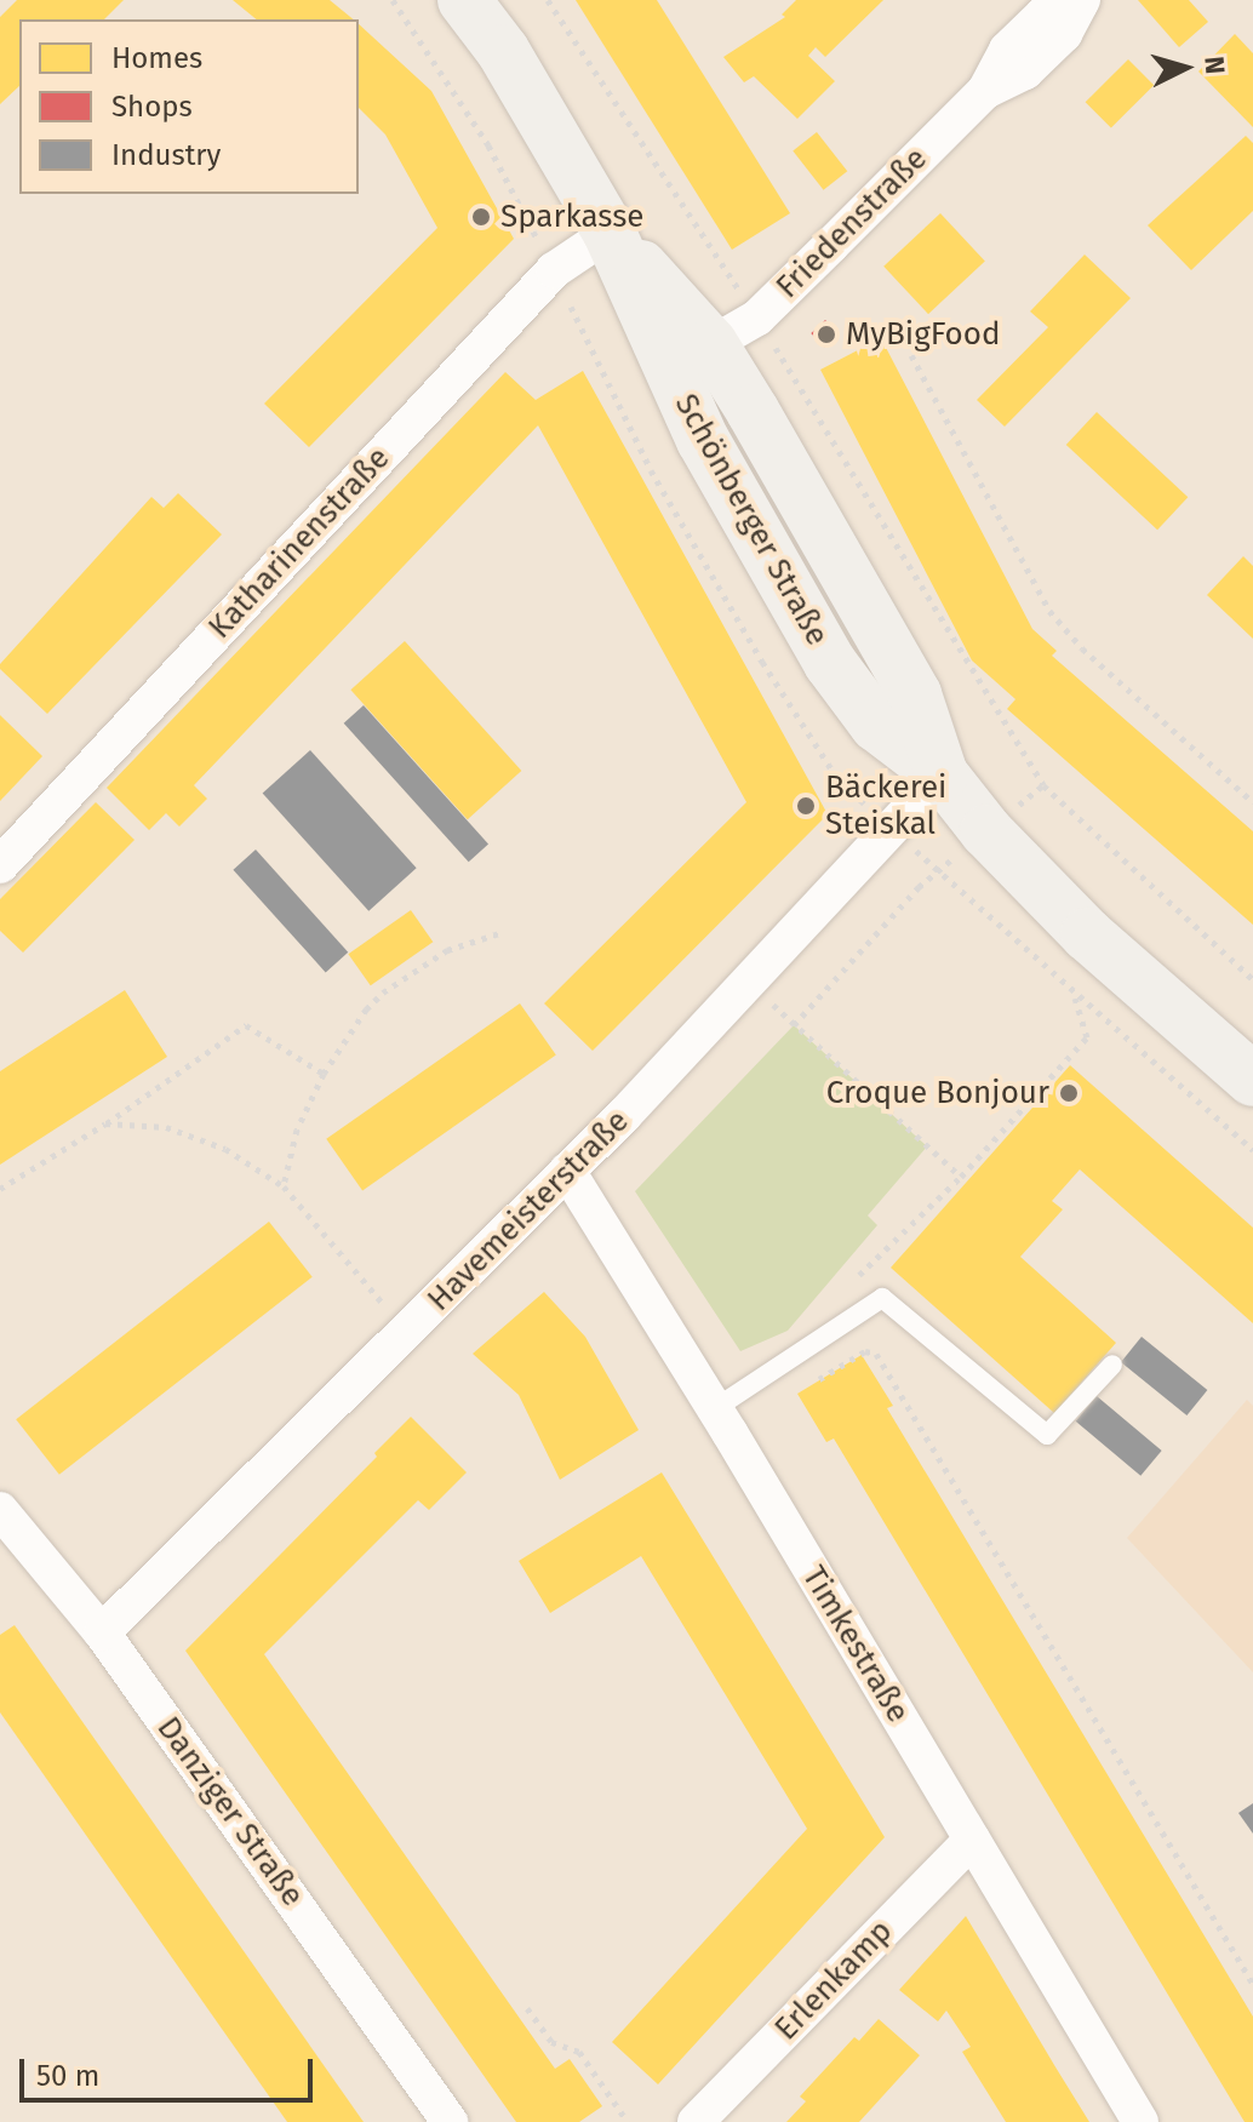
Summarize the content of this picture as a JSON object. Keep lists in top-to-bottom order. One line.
{"streets":{"main road":["Schönberger Straße"],"street":["Friedenstraße","Katharinenstraße","Havemeisterstraße","Timkestraße","Danziger Straße","Erlenkamp"]},"crossings":[["Friedenstraße","Schönberger Straße"],["Schönberger Straße","Katharinenstraße"],["Schönberger Straße","Havemeisterstraße"],["Havemeisterstraße","Timkestraße"],["Havemeisterstraße","Danziger Straße"],["Timkestraße","Erlenkamp"]],"places":["Sparkasse","MyBigFood","Bäckerei Steiskal","Croque Bonjour"],"legend":["Homes","Shops","Industry"],"scale_bar":"50 m","north":"right"}
